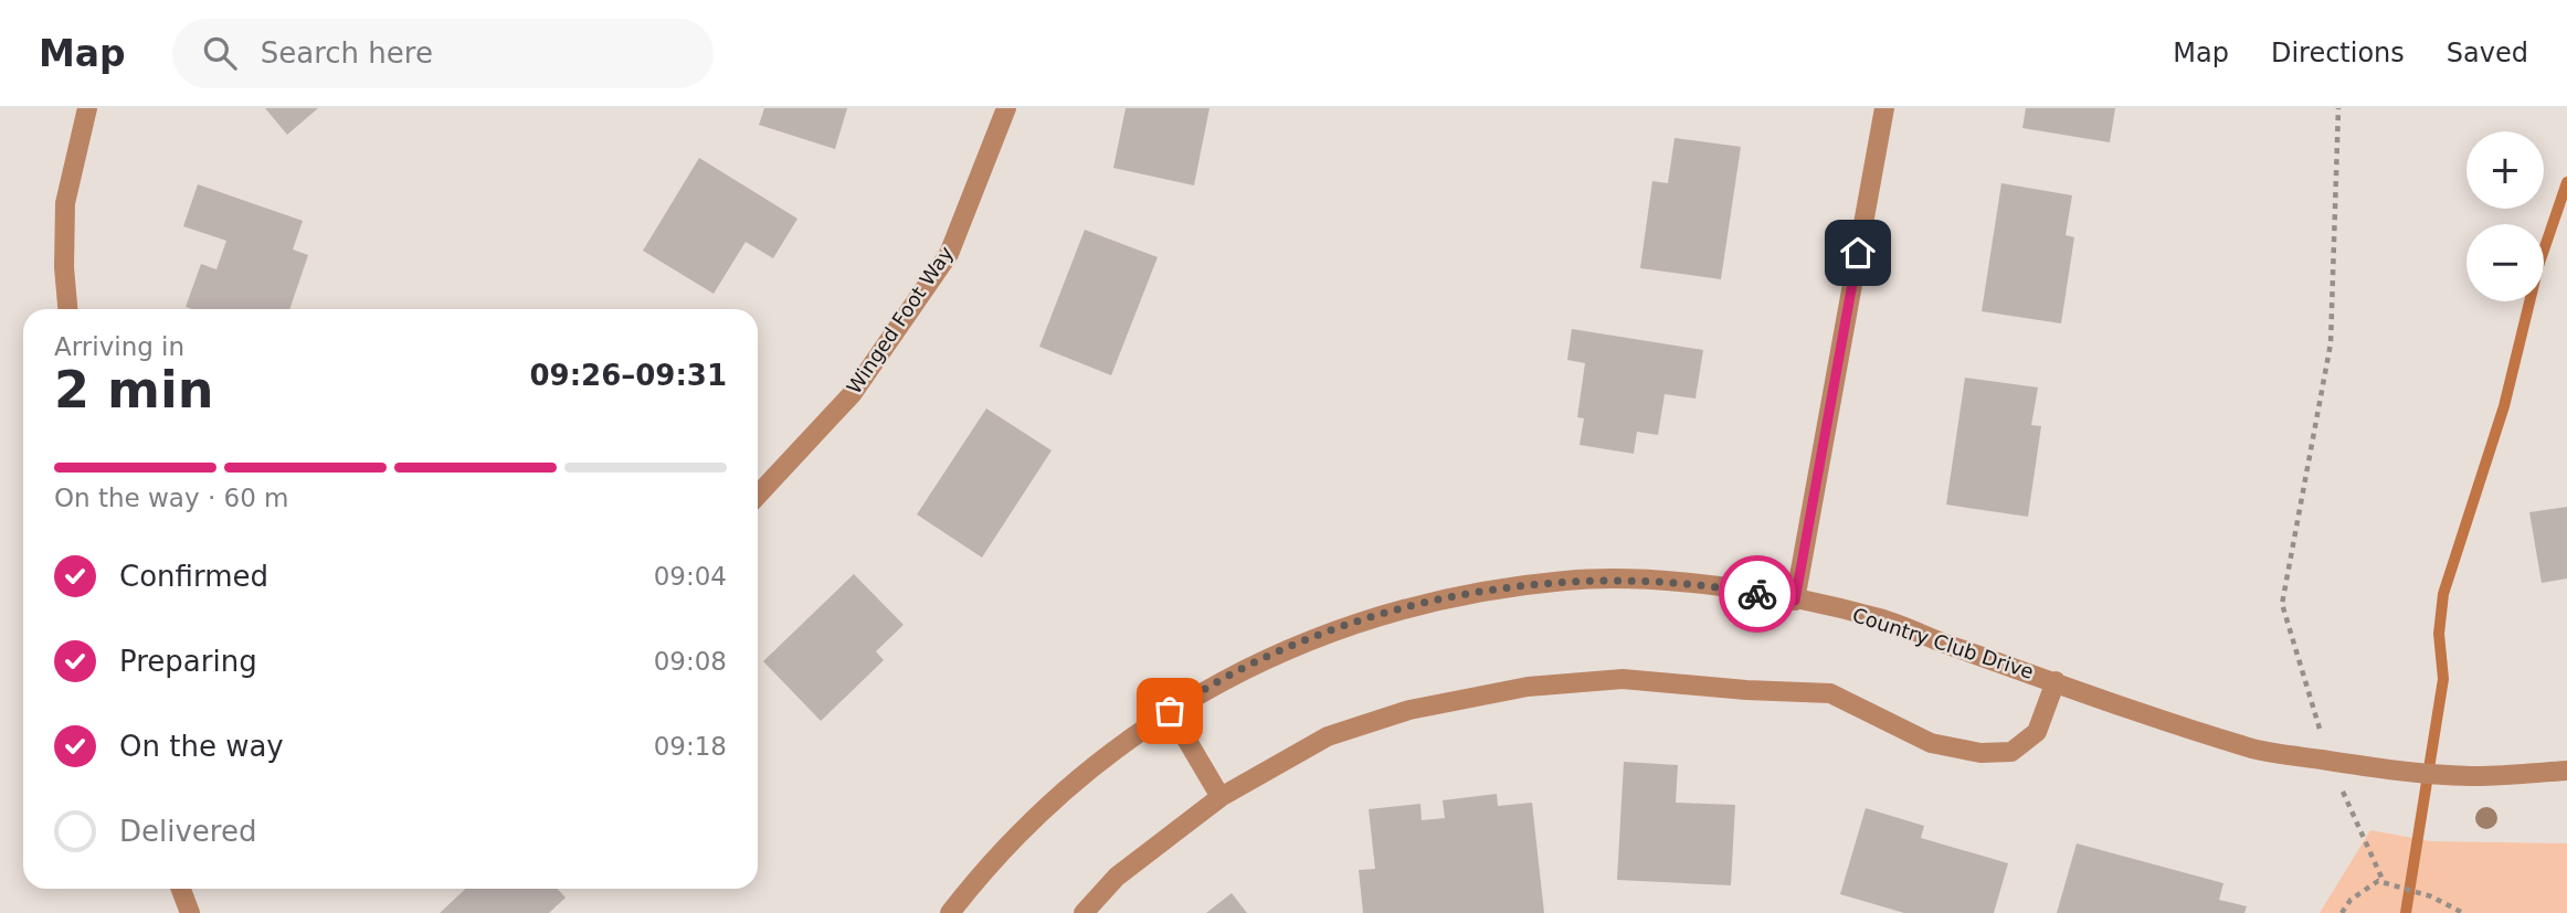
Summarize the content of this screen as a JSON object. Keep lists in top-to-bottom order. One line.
{"streets":{"street":["Winged Foot Way","Country Club Drive"]},"page":{"header":"Map","search":"Search here","nav":["Map","Directions","Saved"],"map_buttons":["+","−"],"heading":["2 min","Arriving in","09:26–09:31"],"bar":"On the way · 60 m","list":[["Confirmed","09:04"],["Preparing","09:08"],["On the way","09:18"],"Delivered"]}}
